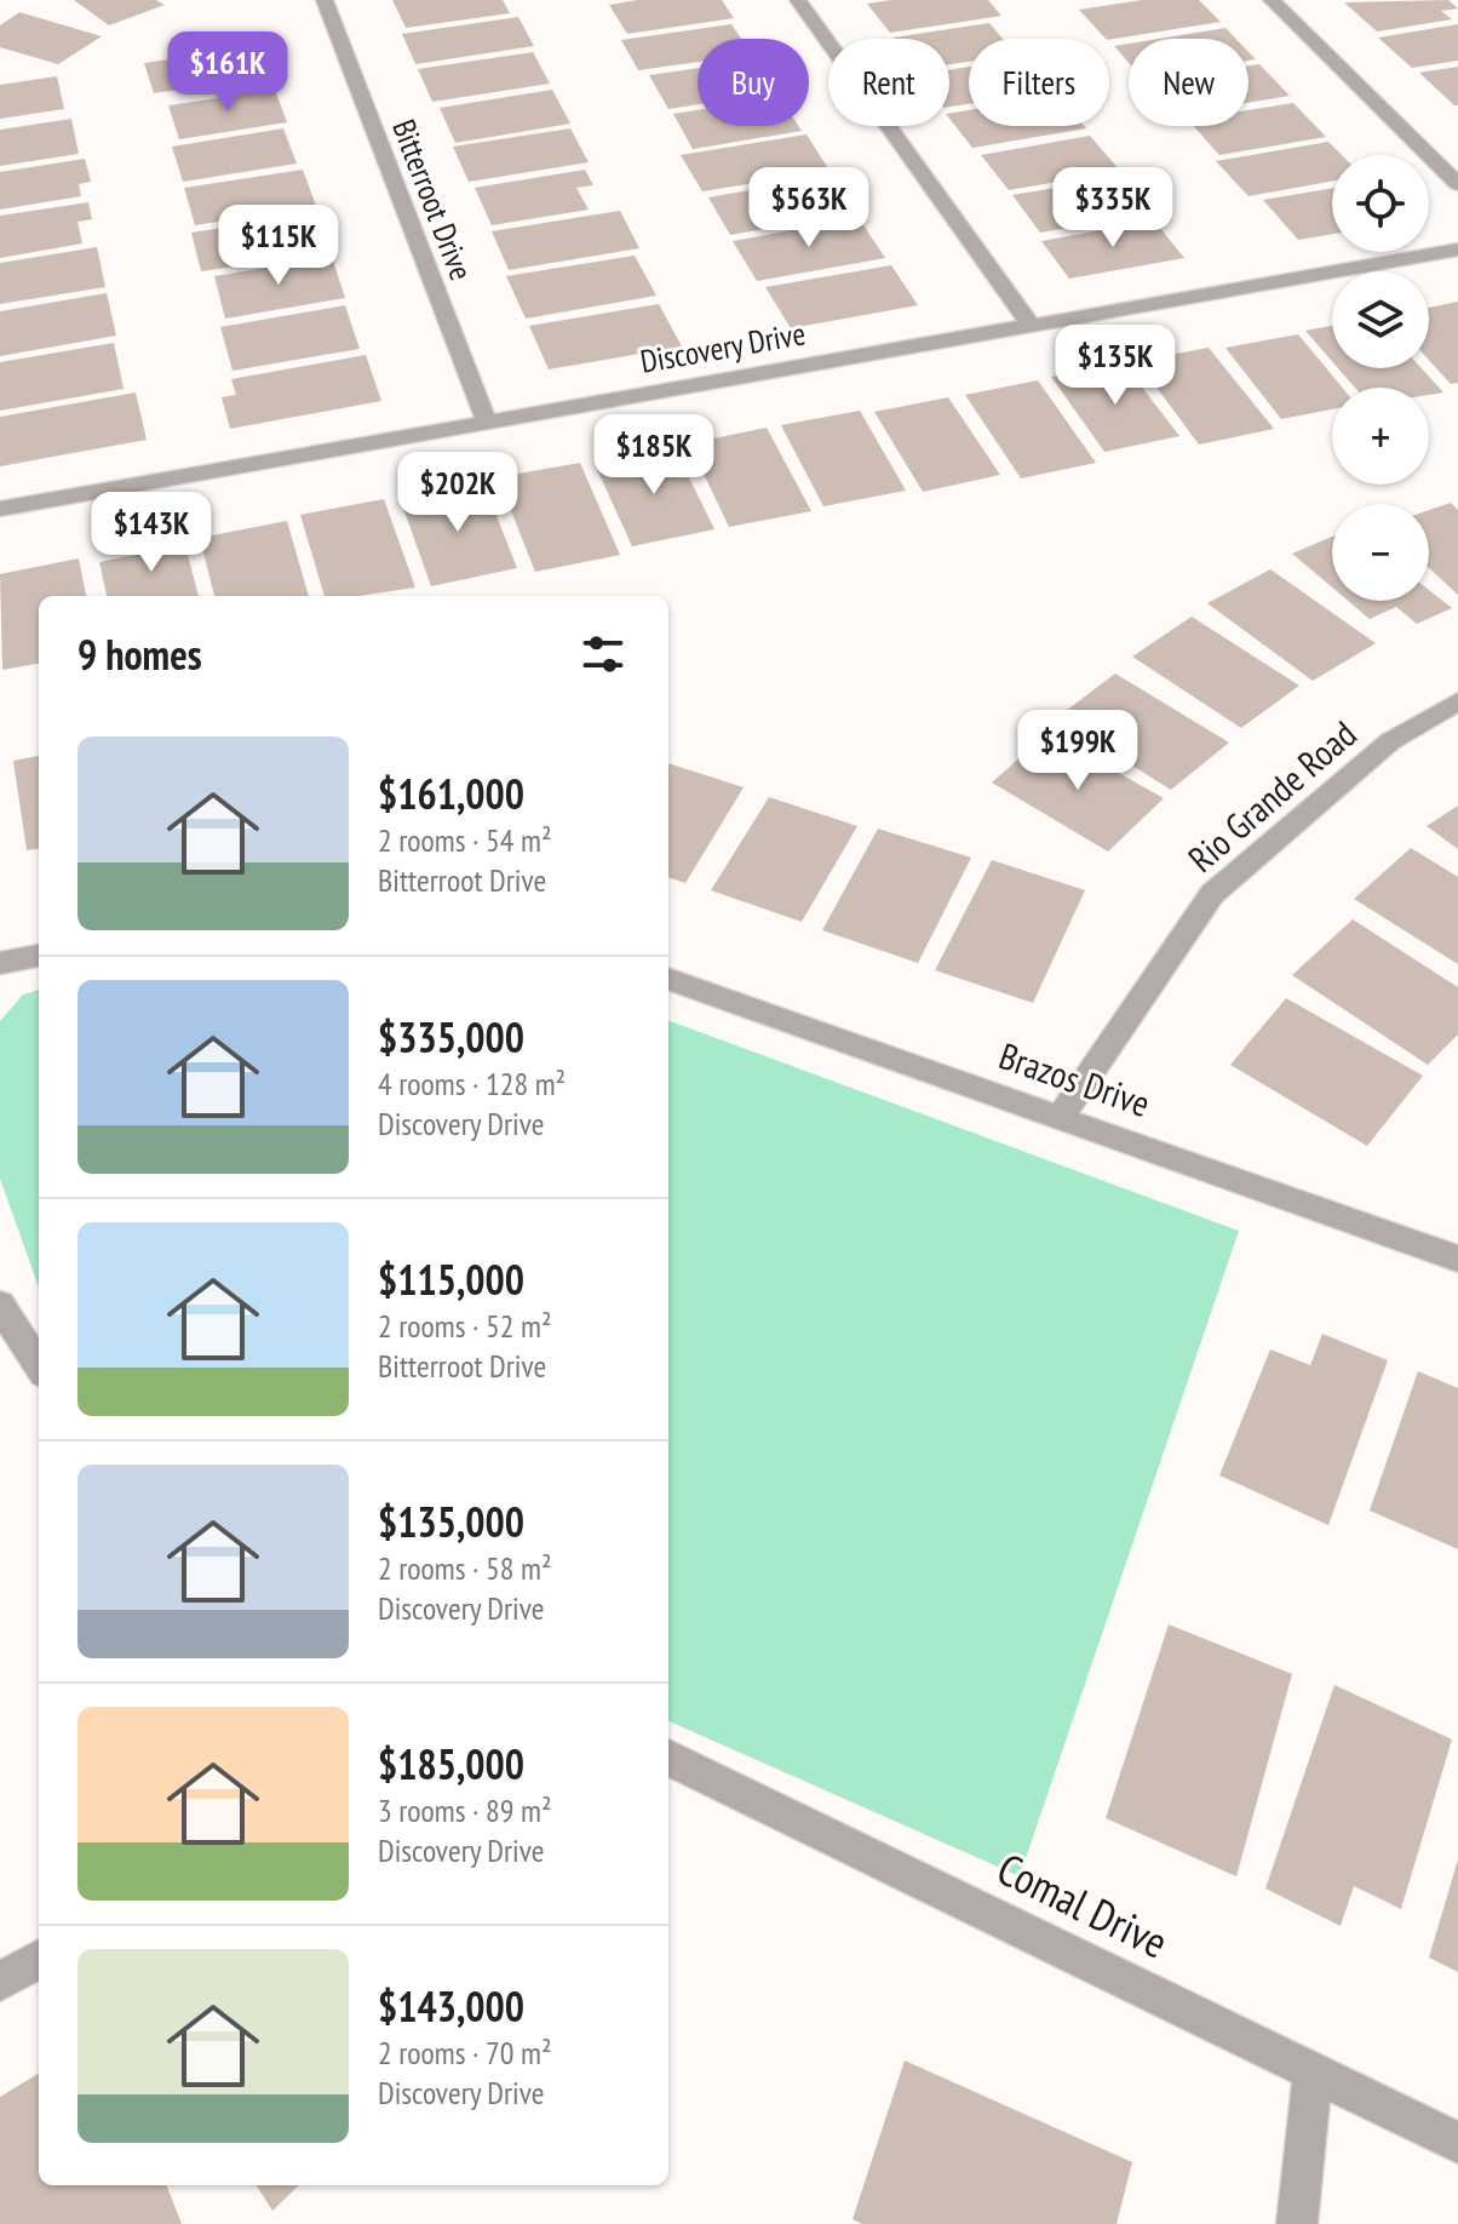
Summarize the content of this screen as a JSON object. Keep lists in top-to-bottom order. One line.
{"streets":{"street":["Bitterroot Drive","Discovery Drive","Rio Grande Road","Brazos Drive","Comal Drive"]},"crossings":[["Bitterroot Drive","Discovery Drive"],["Rio Grande Road","Brazos Drive"]],"page":{"price":["$161K","$563K","$335K","$115K","$135K","$185K","$202K","$143K","$199K"],"chip":["Buy","Rent","Filters","New"],"map_buttons":["+","−"],"heading":"9 homes","list":[{"name":"$161,000","note":"2 rooms · 54 m² · Bitterroot Drive"},{"name":"$335,000","note":"4 rooms · 128 m² · Discovery Drive"},{"name":"$115,000","note":"2 rooms · 52 m² · Bitterroot Drive"},{"name":"$135,000","note":"2 rooms · 58 m² · Discovery Drive"},{"name":"$185,000","note":"3 rooms · 89 m² · Discovery Drive"},{"name":"$143,000","note":"2 rooms · 70 m² · Discovery Drive"}]}}
